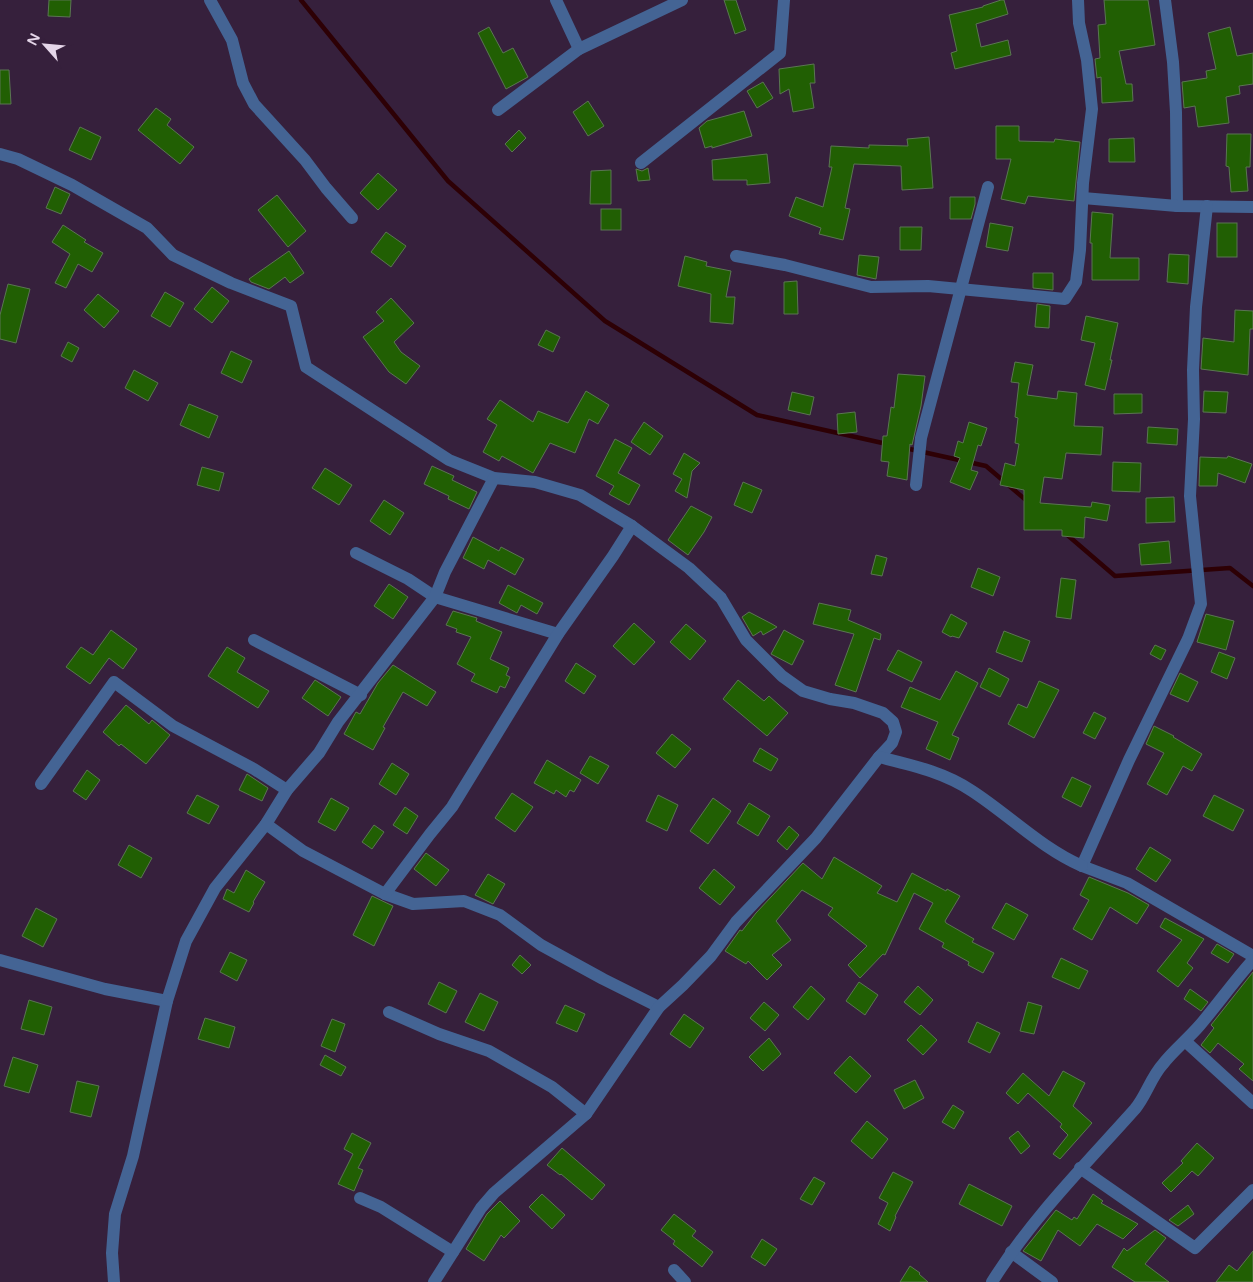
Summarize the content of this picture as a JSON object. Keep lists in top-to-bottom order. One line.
{"north":"top left"}
